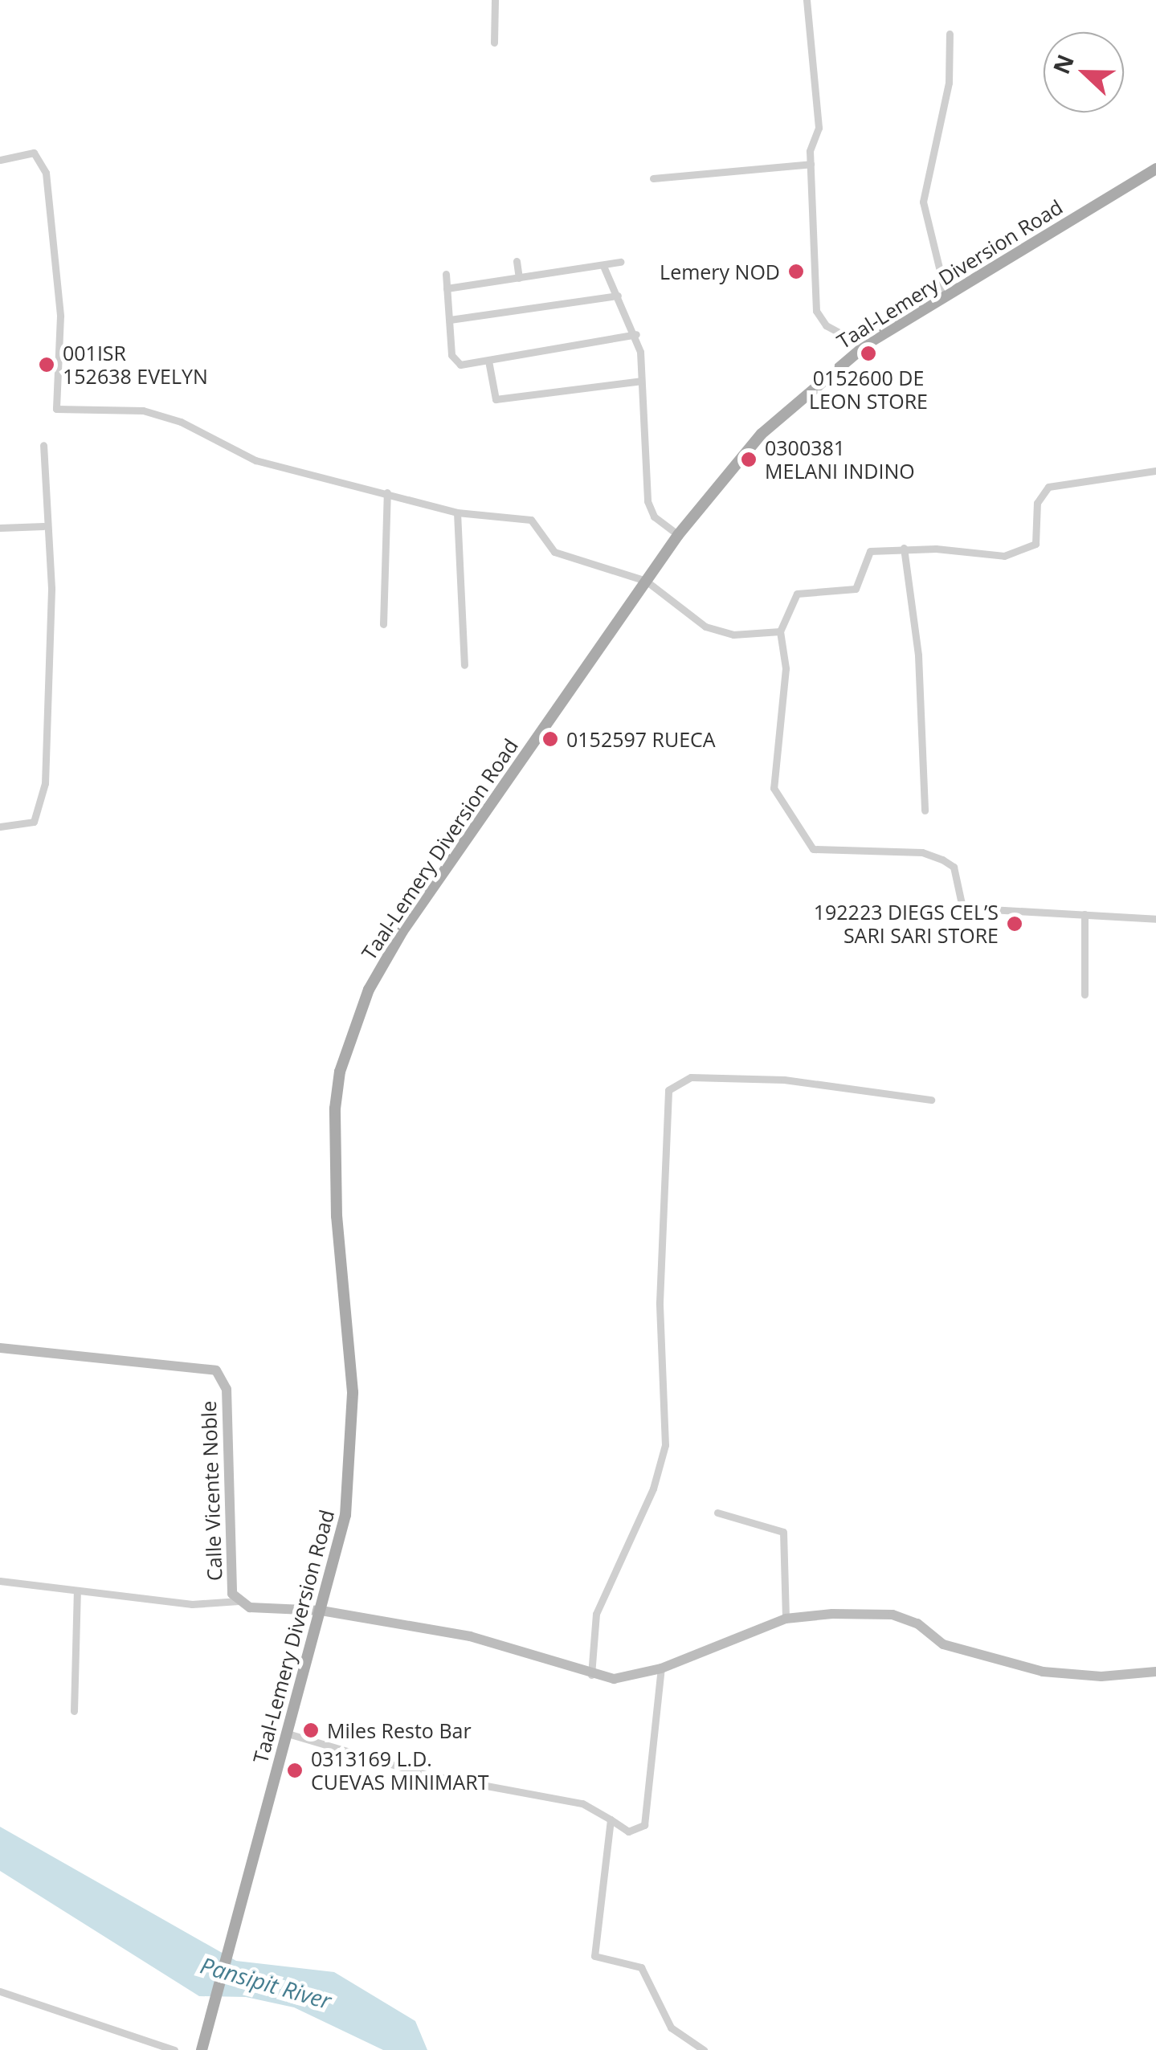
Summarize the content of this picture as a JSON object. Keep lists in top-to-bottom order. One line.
{"streets":{"main road":["Taal-Lemery Diversion Road"],"street":["Calle Vicente Noble"]},"crossings":[["Taal-Lemery Diversion Road","Calle Vicente Noble"]],"water":["Pansipit River"],"places":["Lemery NOD","0152600 DE LEON STORE","001ISR 152638 EVELYN","0300381 MELANI INDINO","0152597 RUECA","192223 DIEGS CEL’S SARI SARI STORE","Miles Resto Bar","0313169 L.D. CUEVAS MINIMART"],"north":"left"}
